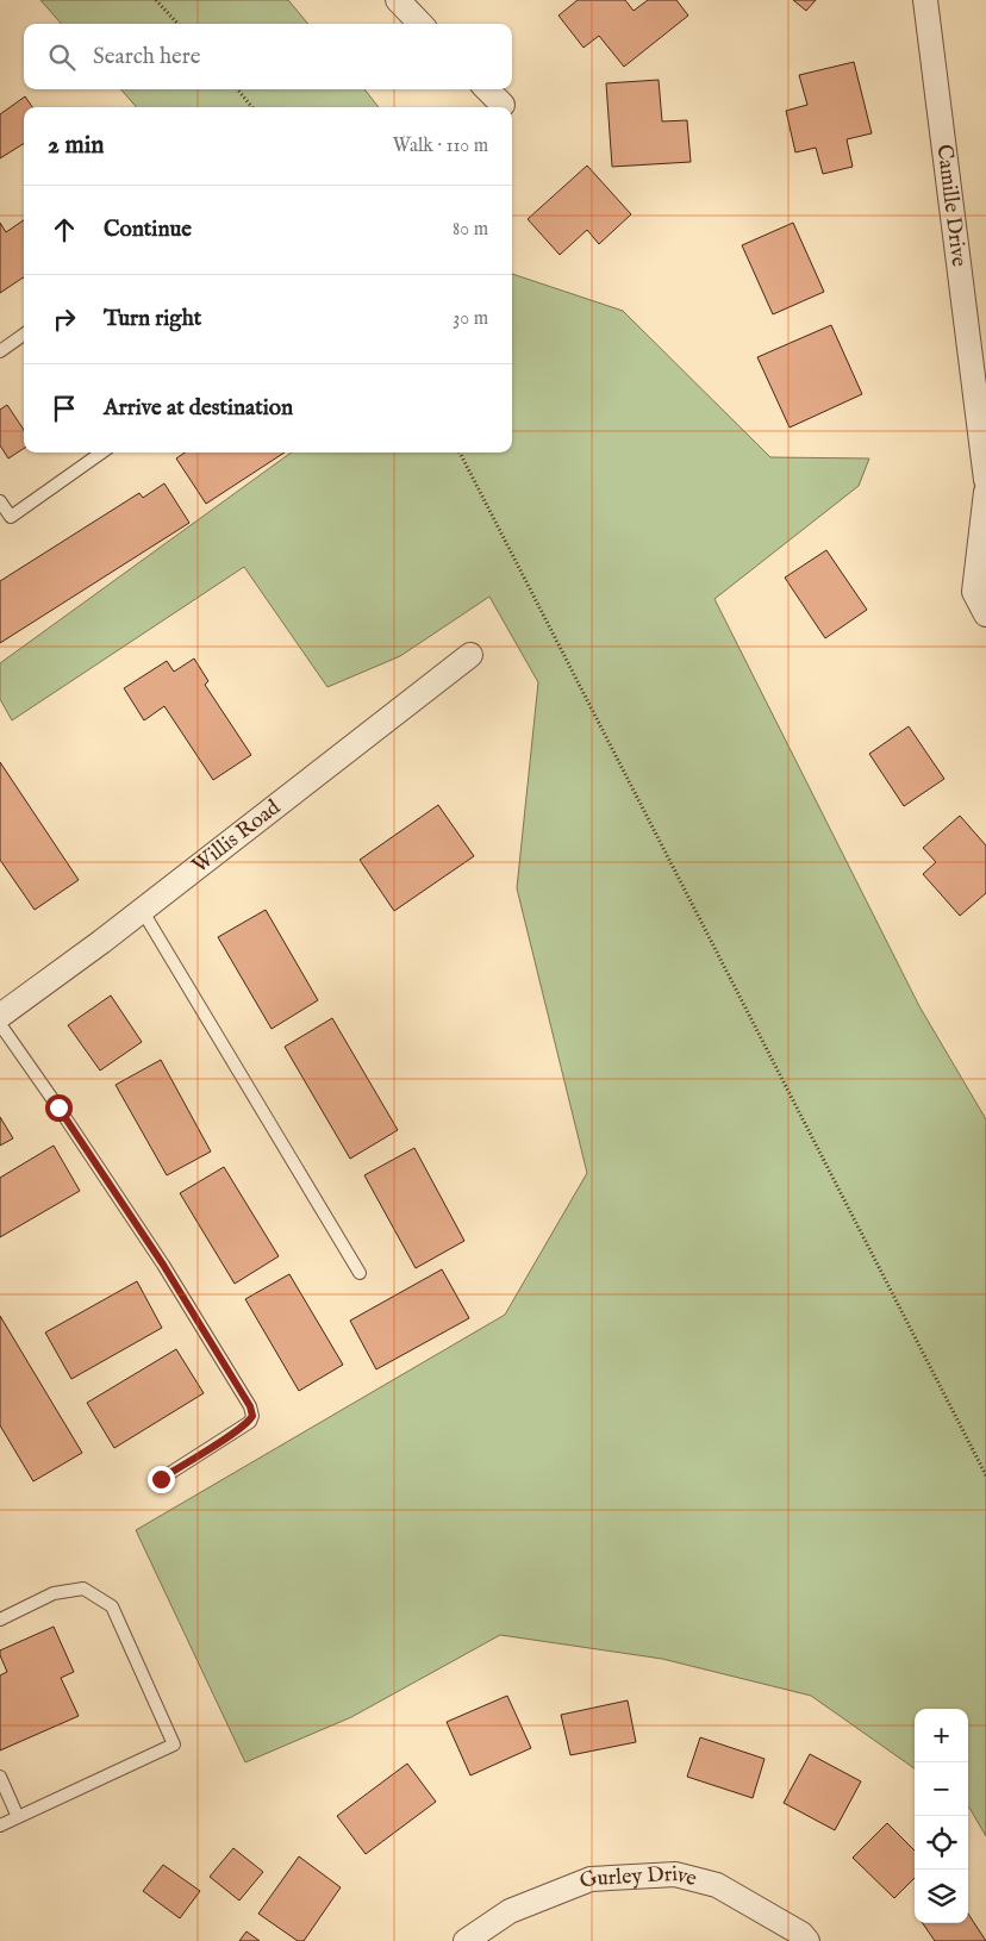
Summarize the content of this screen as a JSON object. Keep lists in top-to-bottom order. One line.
{"streets":{"street":["Camille Drive","Willis Road","Gurley Drive"]},"page":{"search":"Search here","heading":["2 min","Walk · 110 m"],"list":[["Continue","80 m"],["Turn right","30 m"],"Arrive at destination"],"map_buttons":["+","−"]}}
